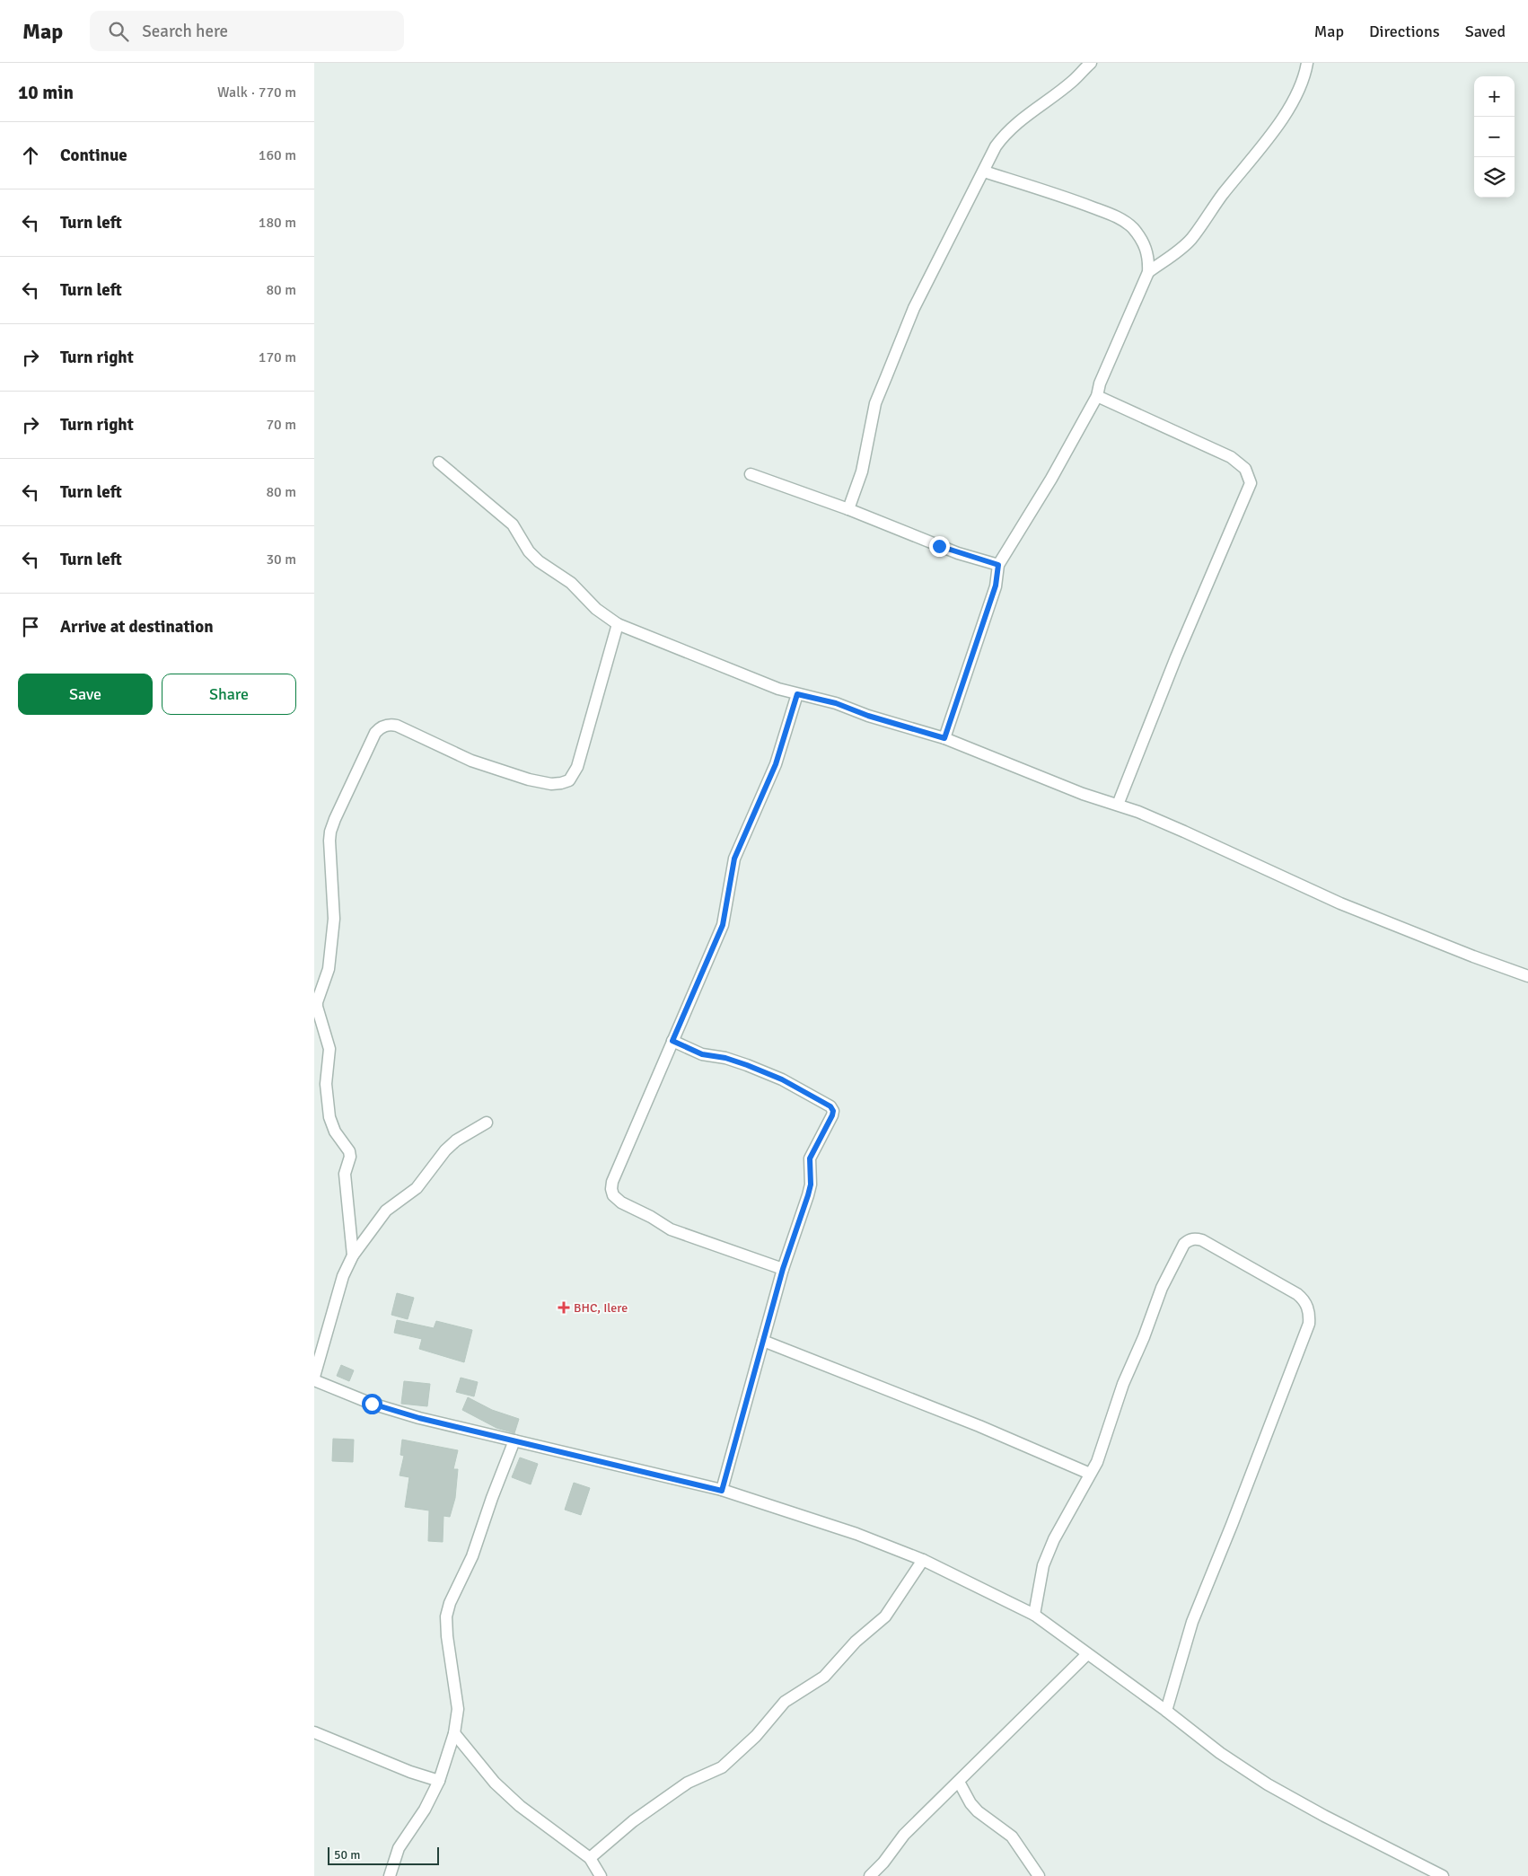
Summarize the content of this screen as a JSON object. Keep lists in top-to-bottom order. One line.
{"places":{"health":["BHC, Ilere"]},"scale_bar":"50 m","page":{"header":"Map","search":"Search here","nav":["Map","Directions","Saved"],"heading":["10 min","Walk · 770 m"],"map_buttons":["+","−"],"list":[["Continue","160 m"],["Turn left","180 m"],["Turn left","80 m"],["Turn right","170 m"],["Turn right","70 m"],["Turn left","80 m"],["Turn left","30 m"],"Arrive at destination"],"buttons":["Save","Share"],"scale":"50 m"}}
